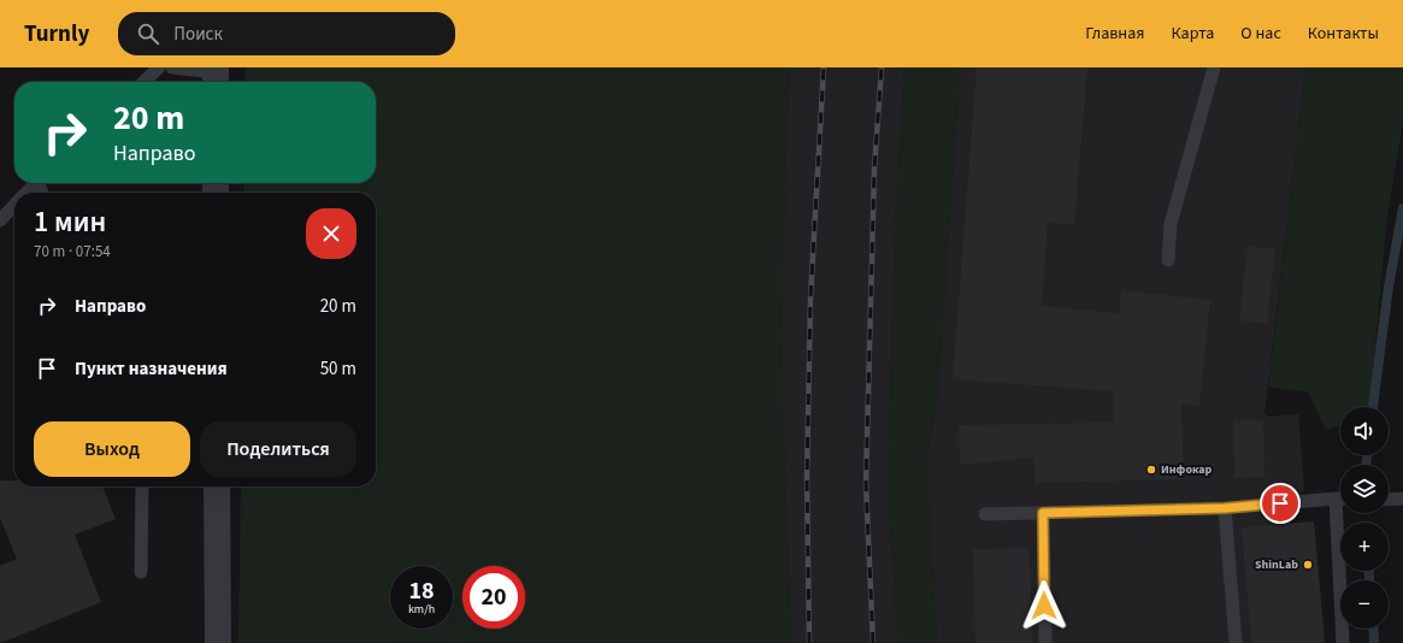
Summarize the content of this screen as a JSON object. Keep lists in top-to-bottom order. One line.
{"places":["Инфокар","ShinLab"],"page":{"header":"Turnly","search":"Поиск","nav":["Главная","Карта","О нас","Контакты"],"turn":["20 m","Направо"],"heading":["1 мин","70 m · 07:54"],"list":[{"name":"Направо","value":"20 m"},{"name":"Пункт назначения","value":"50 m"}],"map_buttons":["+","−"],"buttons":["Выход","Поделиться"],"speed":"18 km/h","limit":"20"}}
